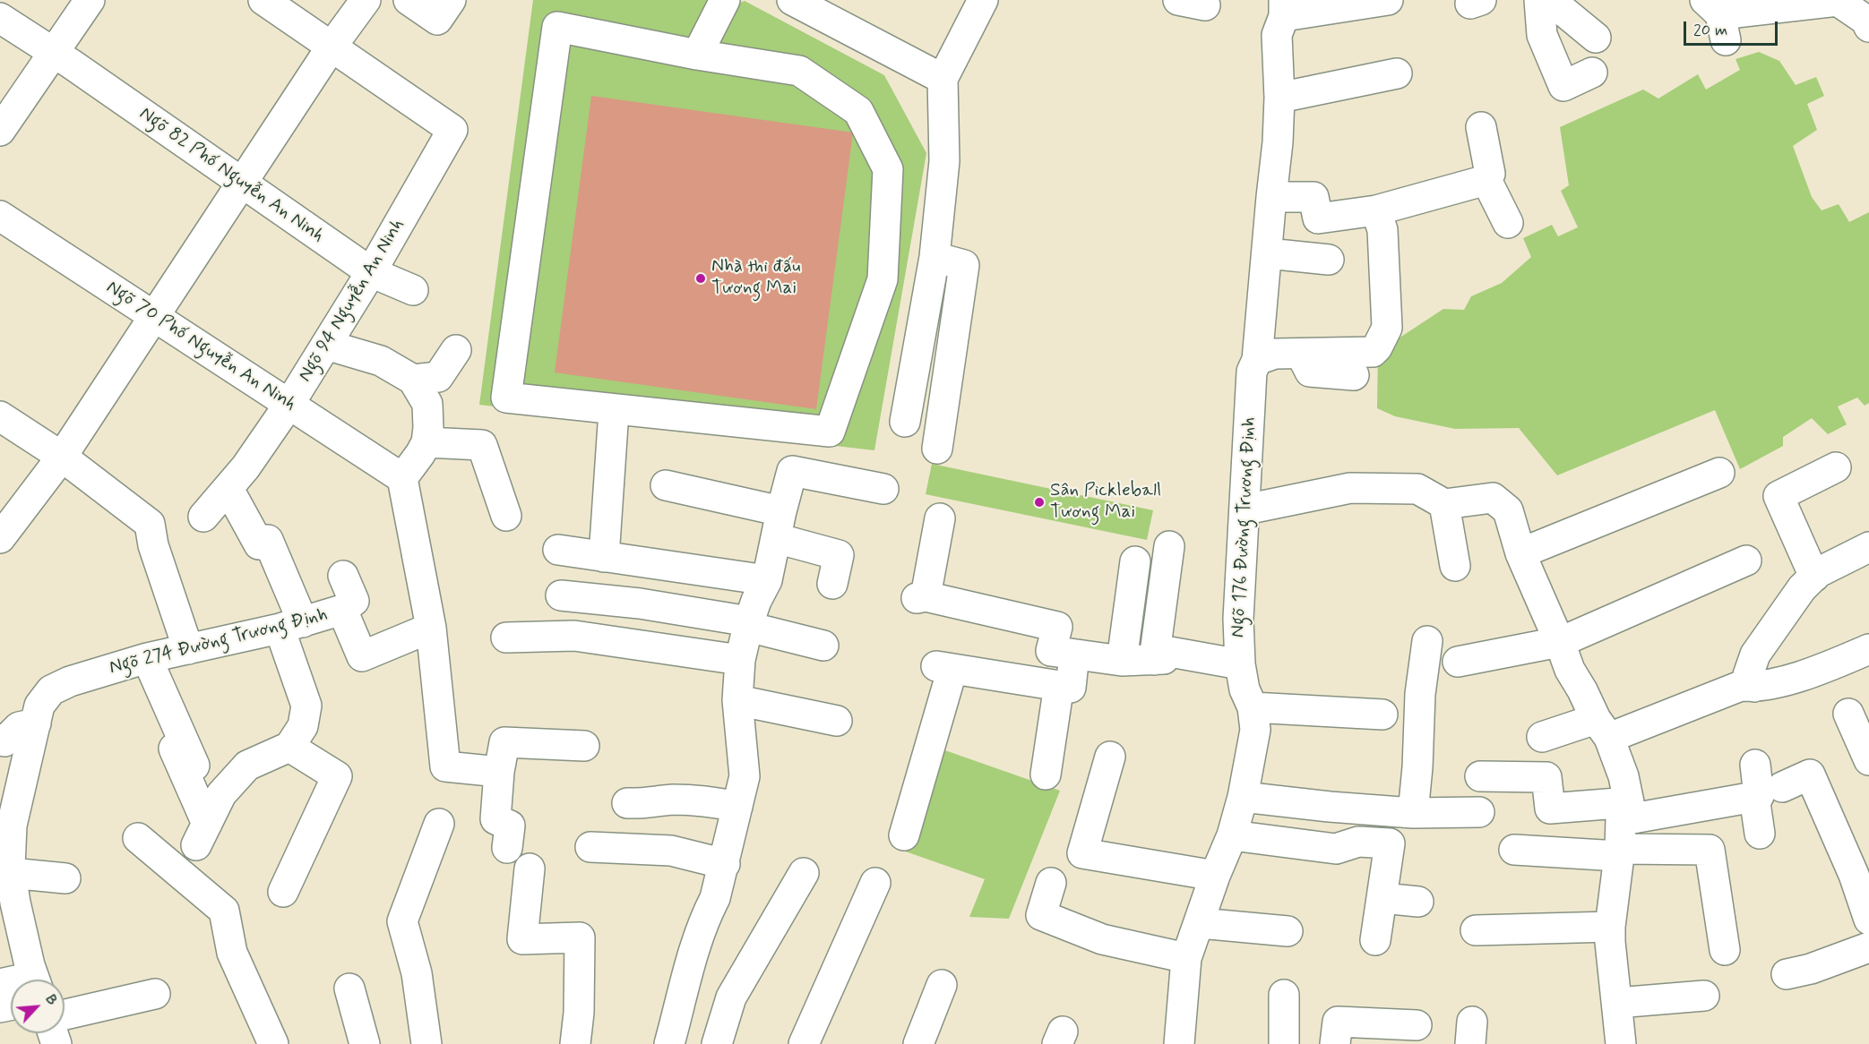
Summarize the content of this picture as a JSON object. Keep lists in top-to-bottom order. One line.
{"streets":{"street":["Ngõ 82 Phố Nguyễn An Ninh","Ngõ 94 Nguyễn An Ninh","Ngõ 70 Phố Nguyễn An Ninh","Ngõ 176 Đường Trương Định","Ngõ 274 Đường Trương Định"]},"crossings":[["Ngõ 82 Phố Nguyễn An Ninh","Ngõ 94 Nguyễn An Ninh"],["Ngõ 94 Nguyễn An Ninh","Ngõ 70 Phố Nguyễn An Ninh"]],"places":["Nhà thi đấu Tương Mai","Sân Pickleball Tương Mai"],"scale_bar":"20 m","north":"top right"}
